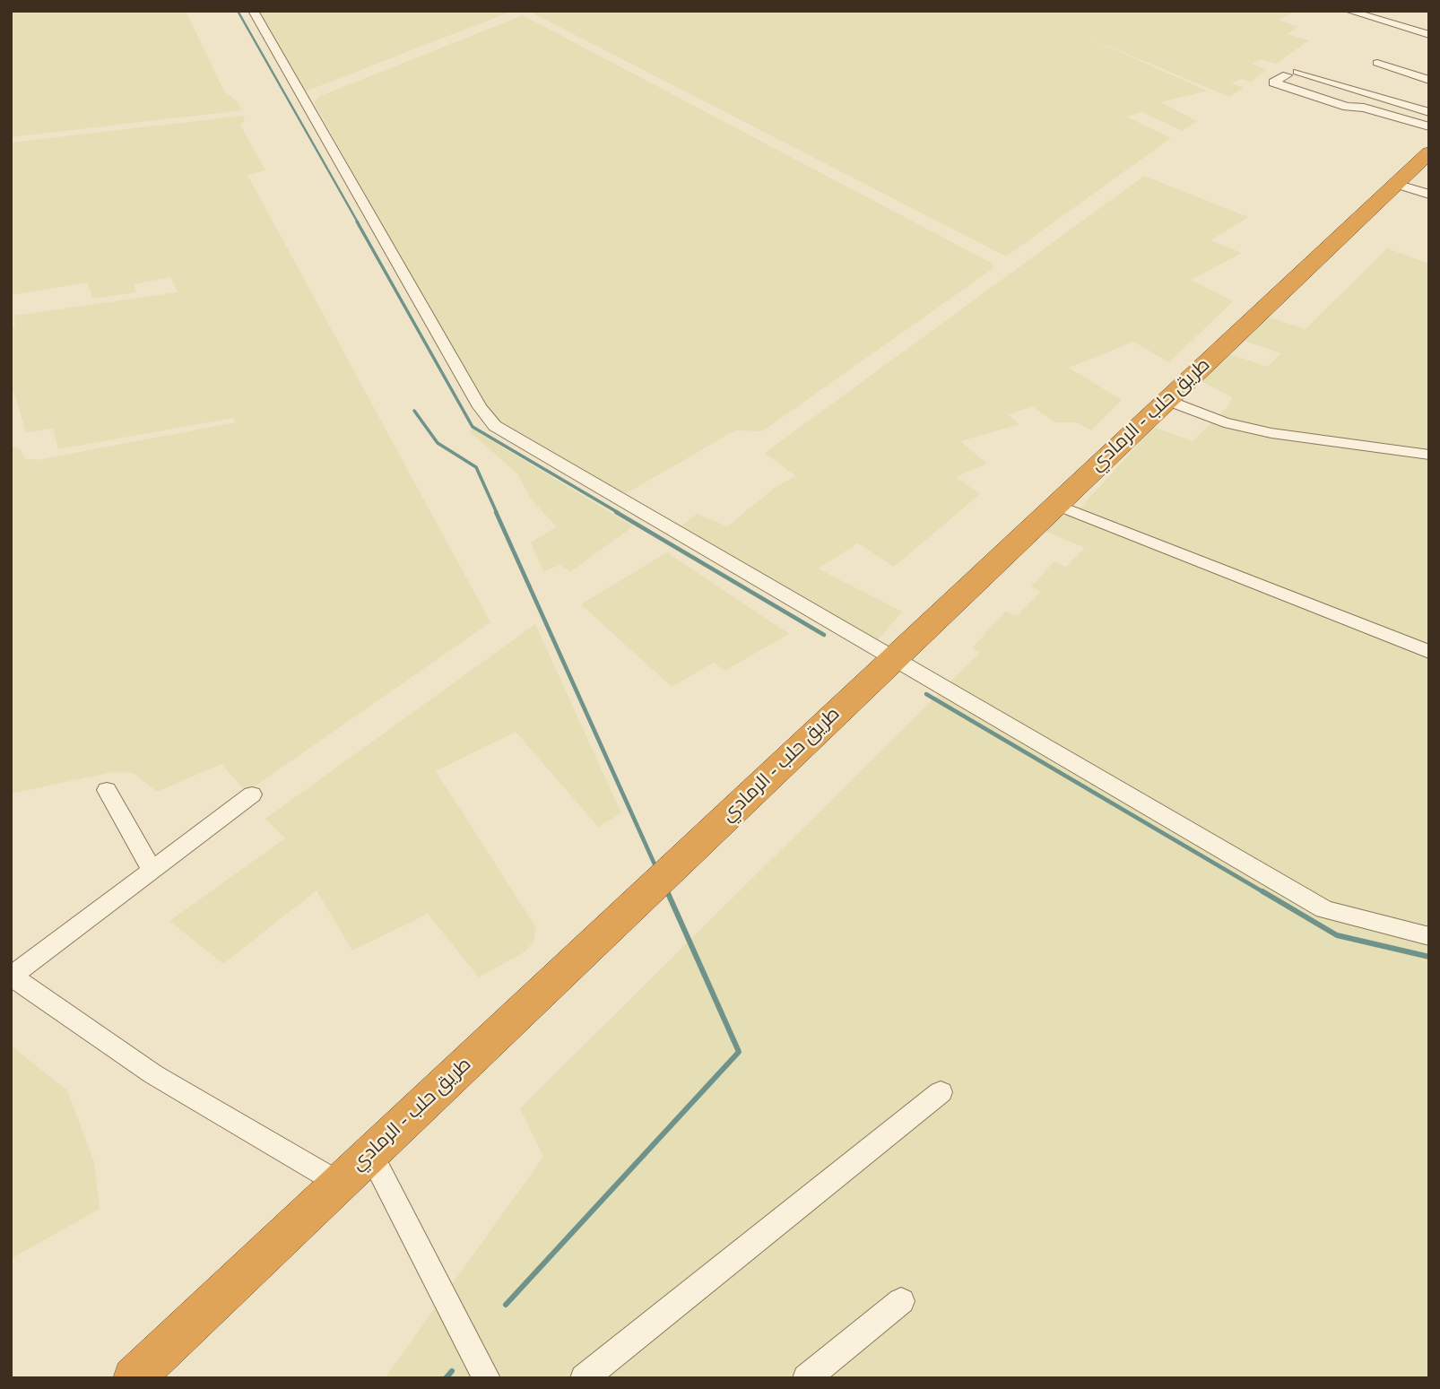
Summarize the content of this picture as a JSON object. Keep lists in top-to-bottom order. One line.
{"streets":{"highway":["طريق حلب - الرمادي"]}}
